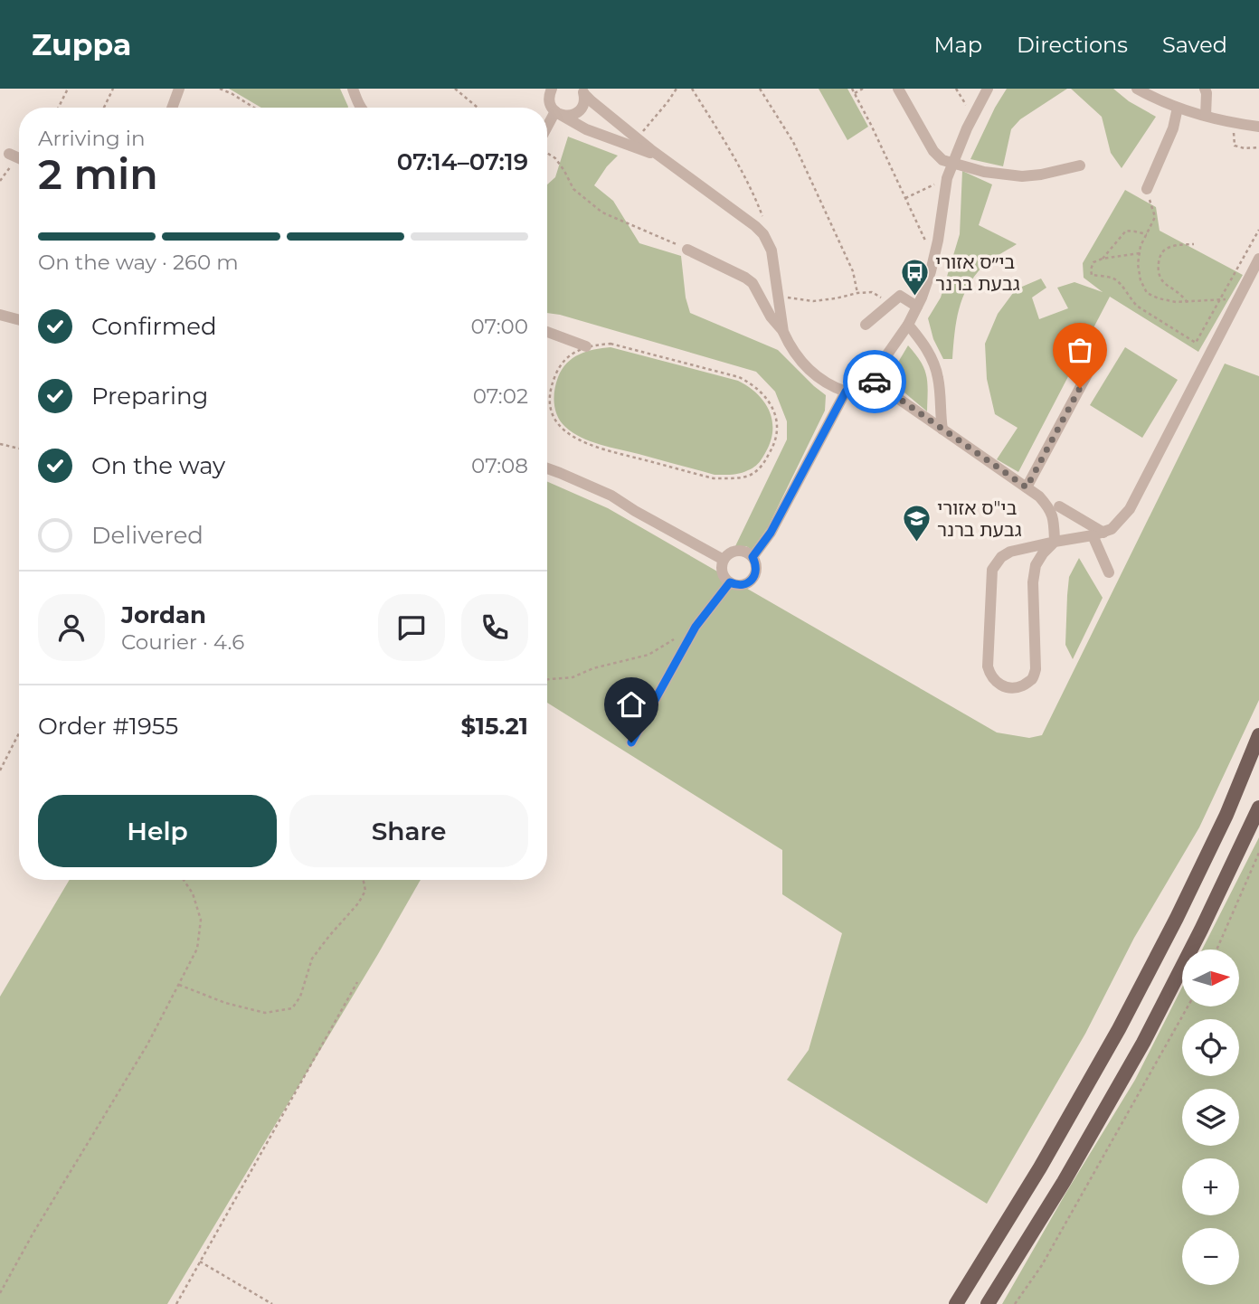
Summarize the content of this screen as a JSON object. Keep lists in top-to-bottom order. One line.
{"places":{"bus stop":["בי״ס אזורי גבעת ברנר"],"school or university":["בי\"ס אזורי גבעת ברנר"]},"north":"right","page":{"header":"Zuppa","nav":["Map","Directions","Saved"],"heading":["2 min","Arriving in","07:14–07:19"],"panel":["Jordan","Courier · 4.6","Order #1955","$15.21"],"bar":"On the way · 260 m","list":[["Confirmed","07:00"],["Preparing","07:02"],["On the way","07:08"],"Delivered"],"buttons":["Help","Share"],"map_buttons":["+","−"]}}
